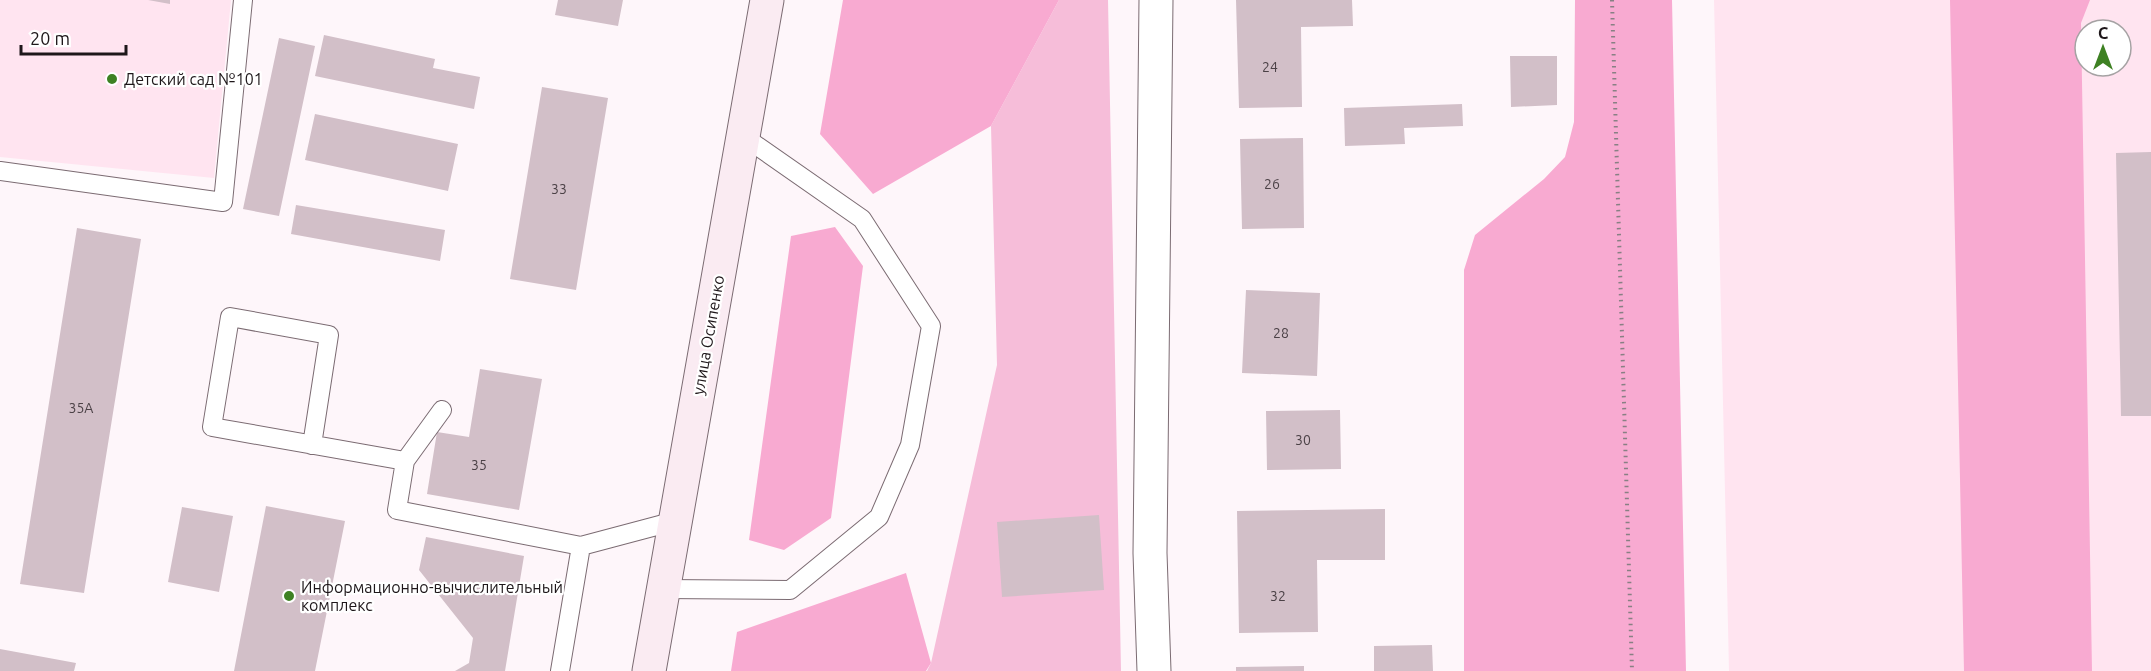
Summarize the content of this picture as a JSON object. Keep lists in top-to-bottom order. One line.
{"streets":{"main road":["улица Осипенко"]},"places":["Детский сад №101","Информационно-вычислительный комплекс"],"house_numbers":["24","26","33","28","35А","30","35","32"],"scale_bar":"20 m","north":"top"}
